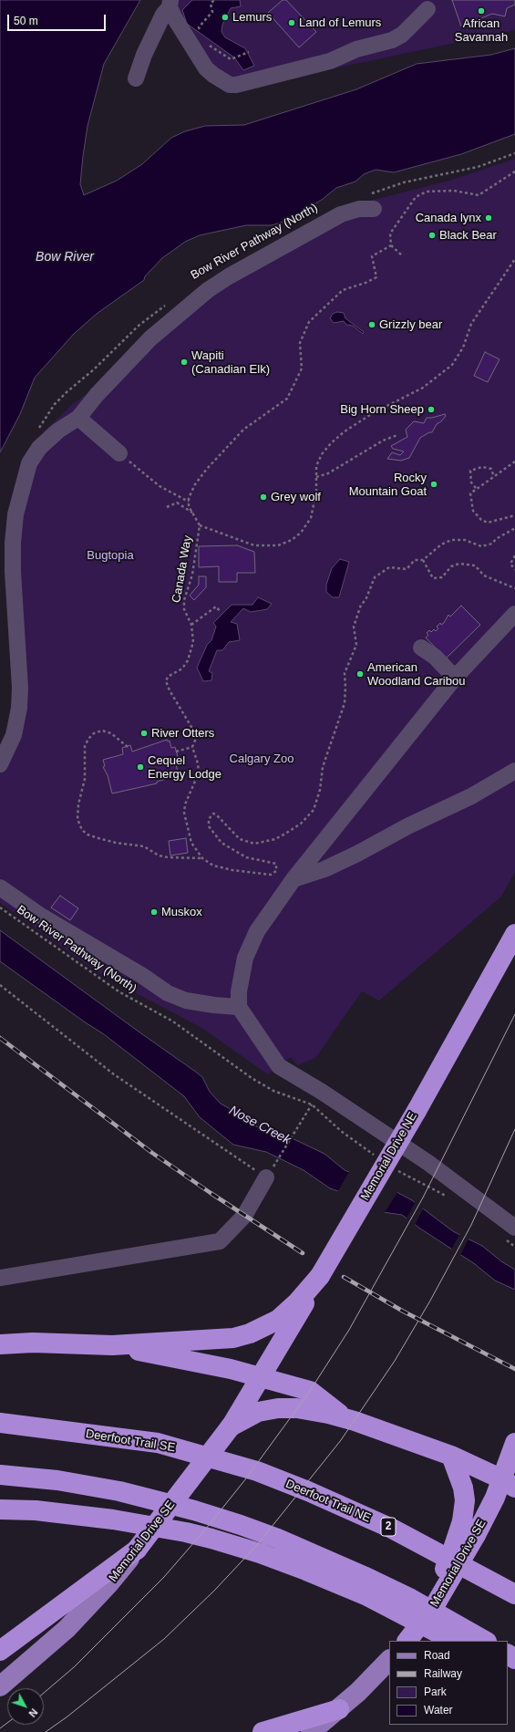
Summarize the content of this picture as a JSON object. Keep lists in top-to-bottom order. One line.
{"streets":{"highway":["Memorial Drive NE","Deerfoot Trail SE","Deerfoot Trail NE","2","Memorial Drive SE"],"path":["Bow River Pathway (North)","Canada Way"]},"crossings":[["Memorial Drive NE","Memorial Drive SE"],["Deerfoot Trail SE","Deerfoot Trail NE"]],"water":["Bow River","Nose Creek"],"parks":["Bugtopia","Calgary Zoo"],"places":["African Savannah","Lemurs","Land of Lemurs","Canada lynx","Black Bear","Grizzly bear","Wapiti (Canadian Elk)","Big Horn Sheep","Rocky Mountain Goat","Grey wolf","American Woodland Caribou","River Otters","Cequel Energy Lodge","Muskox"],"legend":["Road","Railway","Park","Water"],"scale_bar":"50 m","north":"bottom right"}
